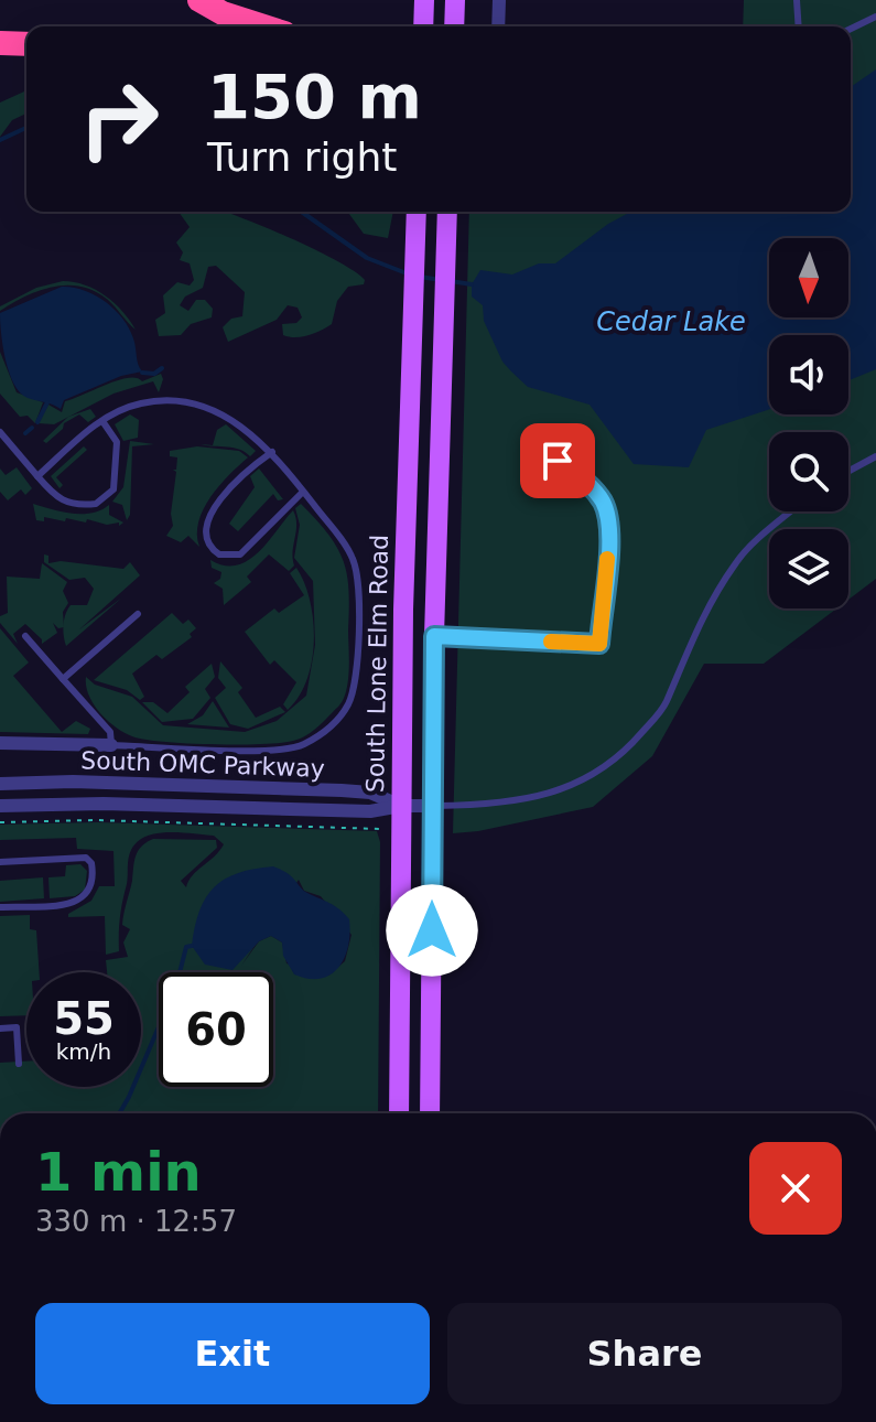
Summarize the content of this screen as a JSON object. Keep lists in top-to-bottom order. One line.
{"streets":{"main road":["South Lone Elm Road"],"street":["South OMC Parkway"]},"crossings":[["South Lone Elm Road","South OMC Parkway"]],"water":["Cedar Lake"],"north":"bottom","page":{"turn":["150 m","Turn right"],"speed":"55 km/h","limit":"60","heading":["1 min","330 m · 12:57"],"buttons":["Exit","Share"]}}
